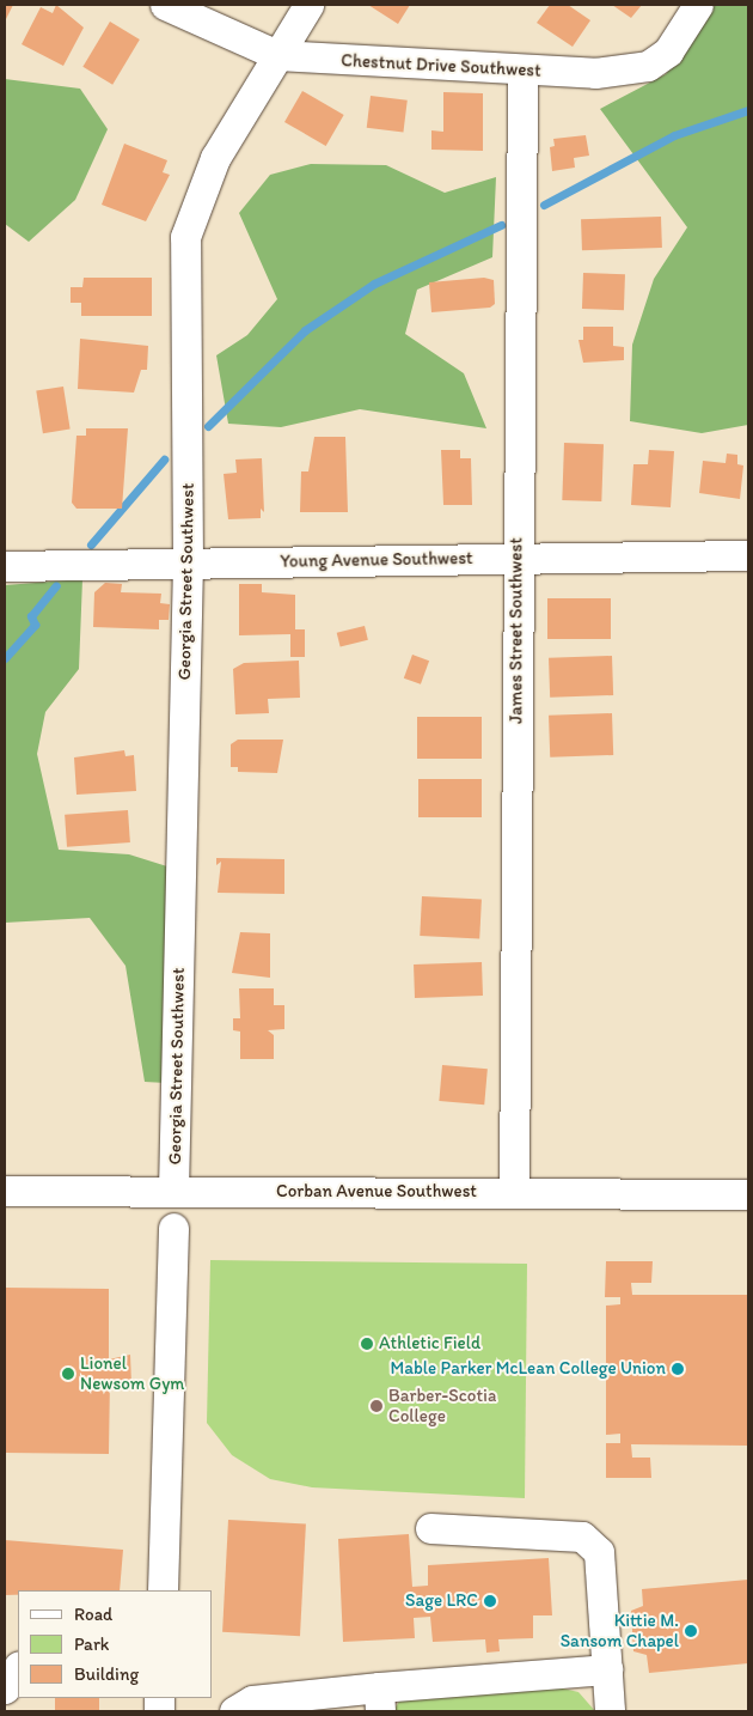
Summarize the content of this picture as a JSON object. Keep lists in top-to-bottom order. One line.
{"streets":{"street":["Chestnut Drive Southwest","Young Avenue Southwest","Georgia Street Southwest","James Street Southwest","Corban Avenue Southwest"]},"crossings":[["Chestnut Drive Southwest","Georgia Street Southwest"],["Chestnut Drive Southwest","James Street Southwest"],["Young Avenue Southwest","Georgia Street Southwest"],["Young Avenue Southwest","James Street Southwest"],["Georgia Street Southwest","Corban Avenue Southwest"],["James Street Southwest","Corban Avenue Southwest"]],"places":["Athletic Field","Mable Parker McLean College Union","Lionel Newsom Gym","Barber-Scotia College","Sage LRC","Kittie M. Sansom Chapel"],"legend":["Road","Park","Building"]}
